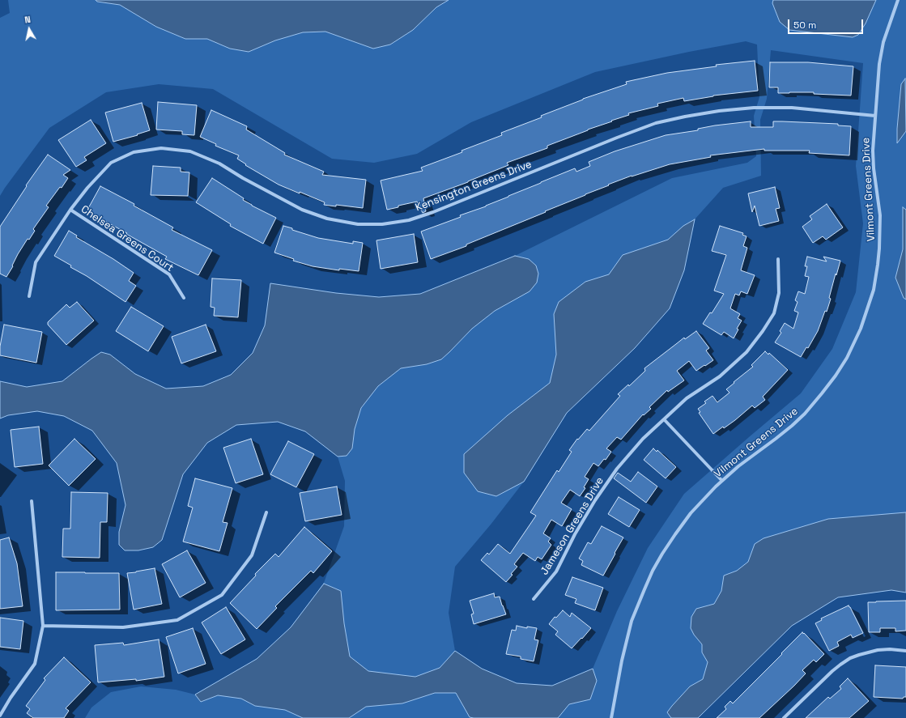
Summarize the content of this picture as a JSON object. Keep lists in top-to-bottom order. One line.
{"streets":{"street":["Kensington Greens Drive","Vilmont Greens Drive","Chelsea Greens Court","Jameson Greens Drive"]},"crossings":[["Kensington Greens Drive","Vilmont Greens Drive"],["Kensington Greens Drive","Chelsea Greens Court"]],"scale_bar":"50 m","north":"top"}
